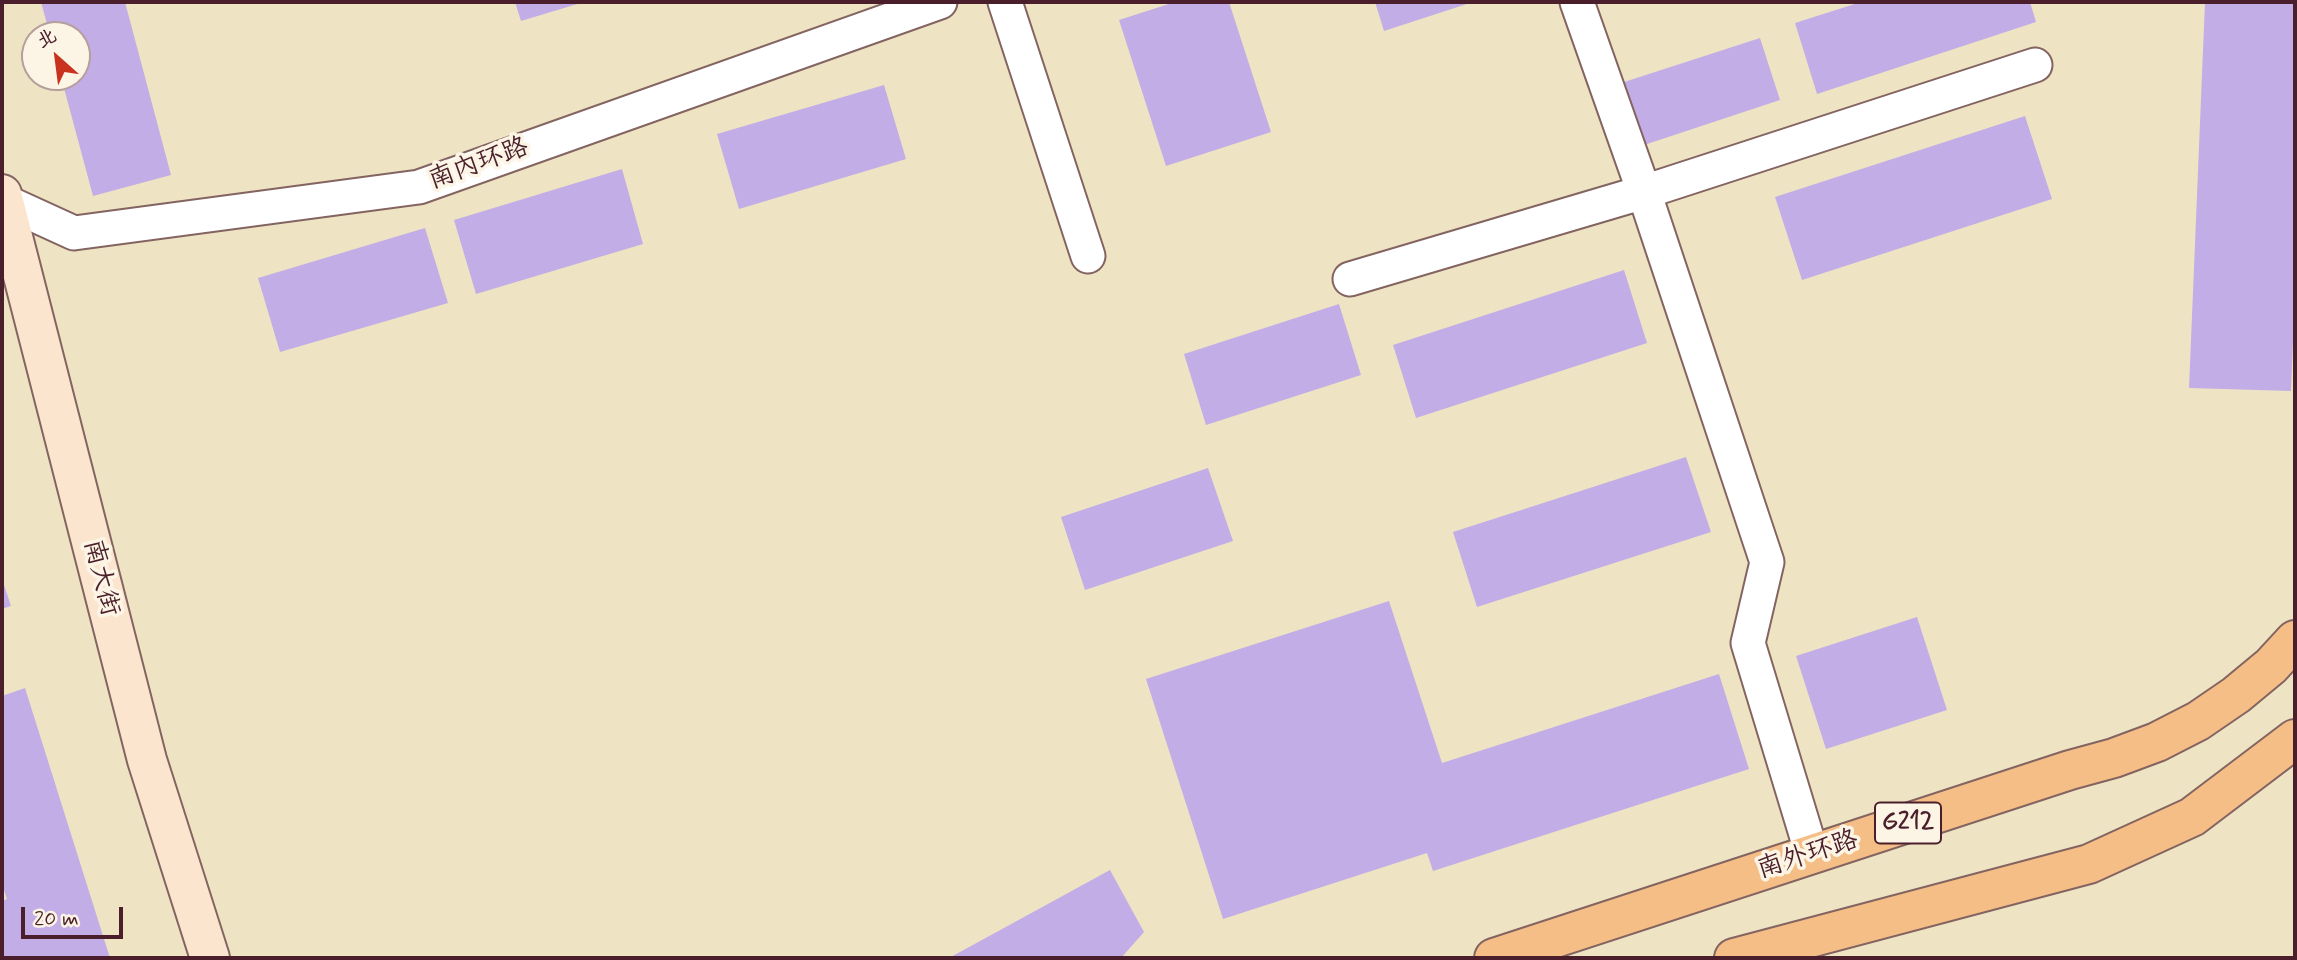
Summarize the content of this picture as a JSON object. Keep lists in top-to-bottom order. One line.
{"streets":{"highway":["G212","南外环路"],"main road":["南大街"],"street":["南内环路"]},"crossings":[["南内环路","南大街"]],"scale_bar":"20 m","north":"top left"}
